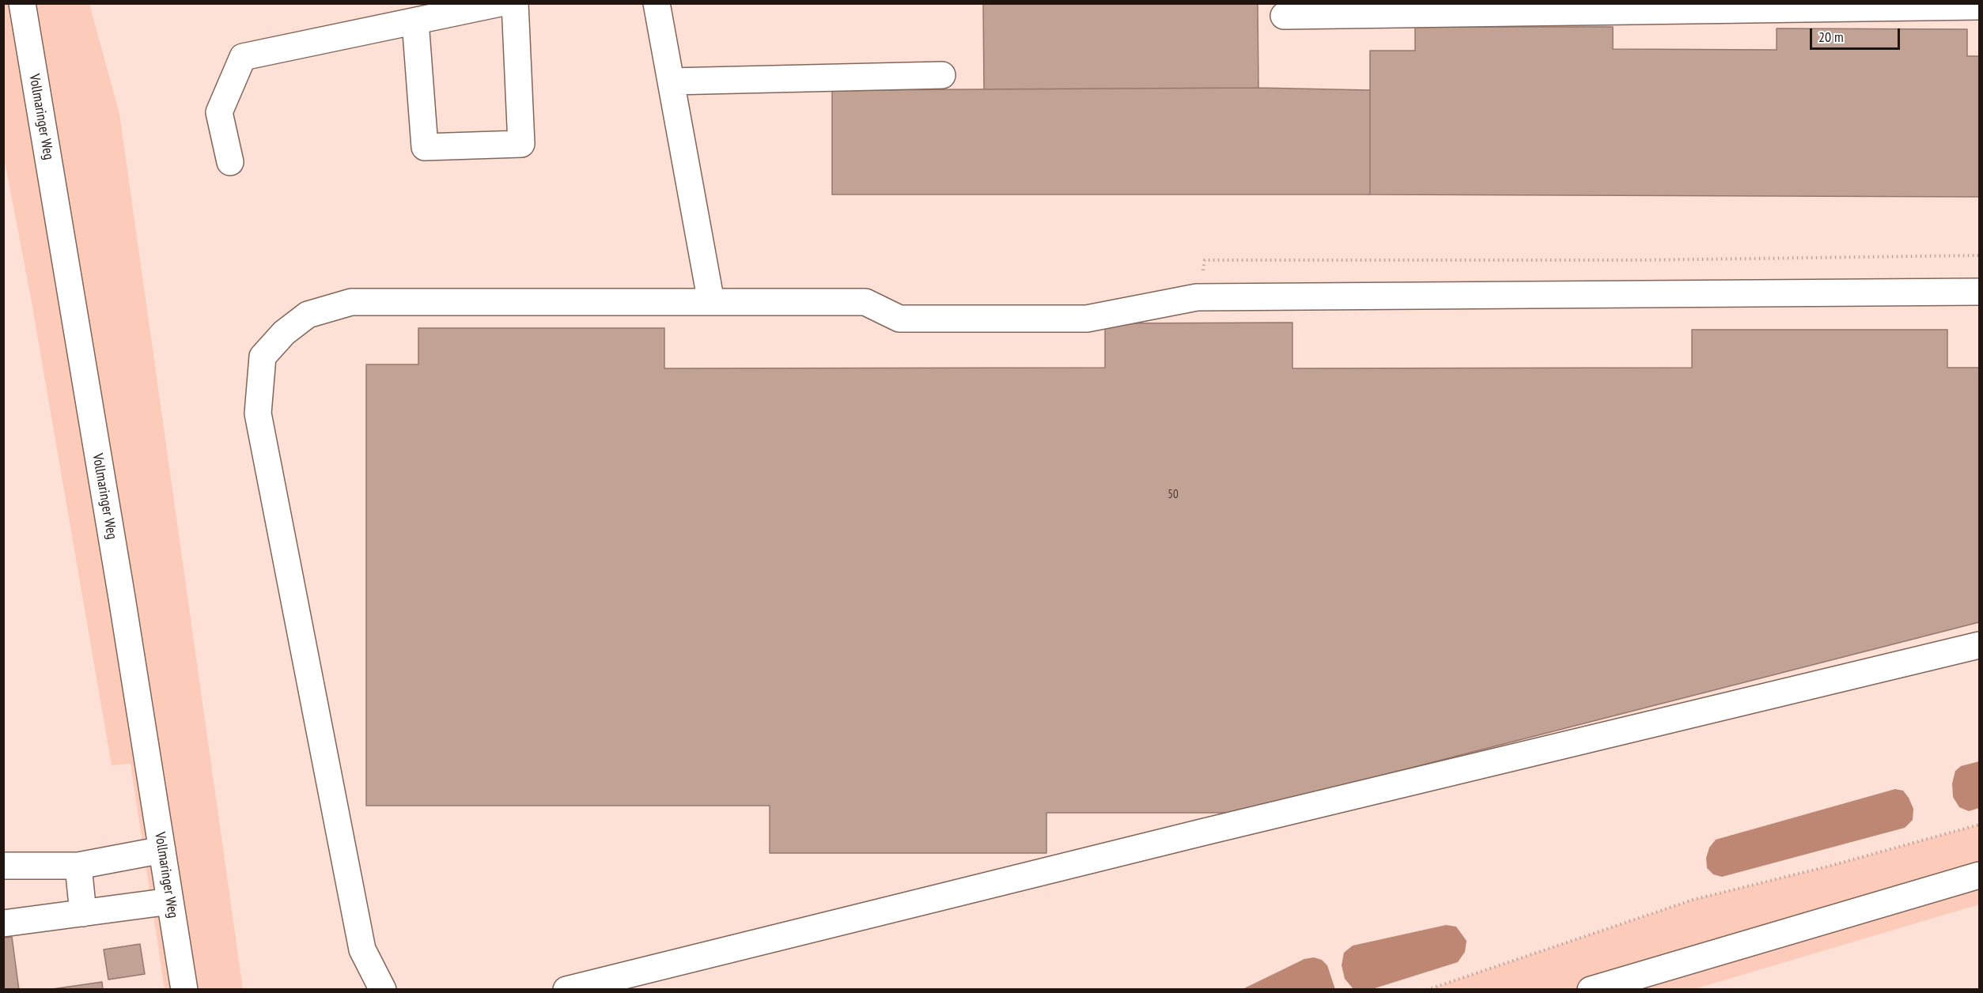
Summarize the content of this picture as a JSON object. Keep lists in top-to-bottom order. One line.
{"streets":{"street":["Vollmaringer Weg"]},"house_numbers":["50"],"scale_bar":"20 m"}
